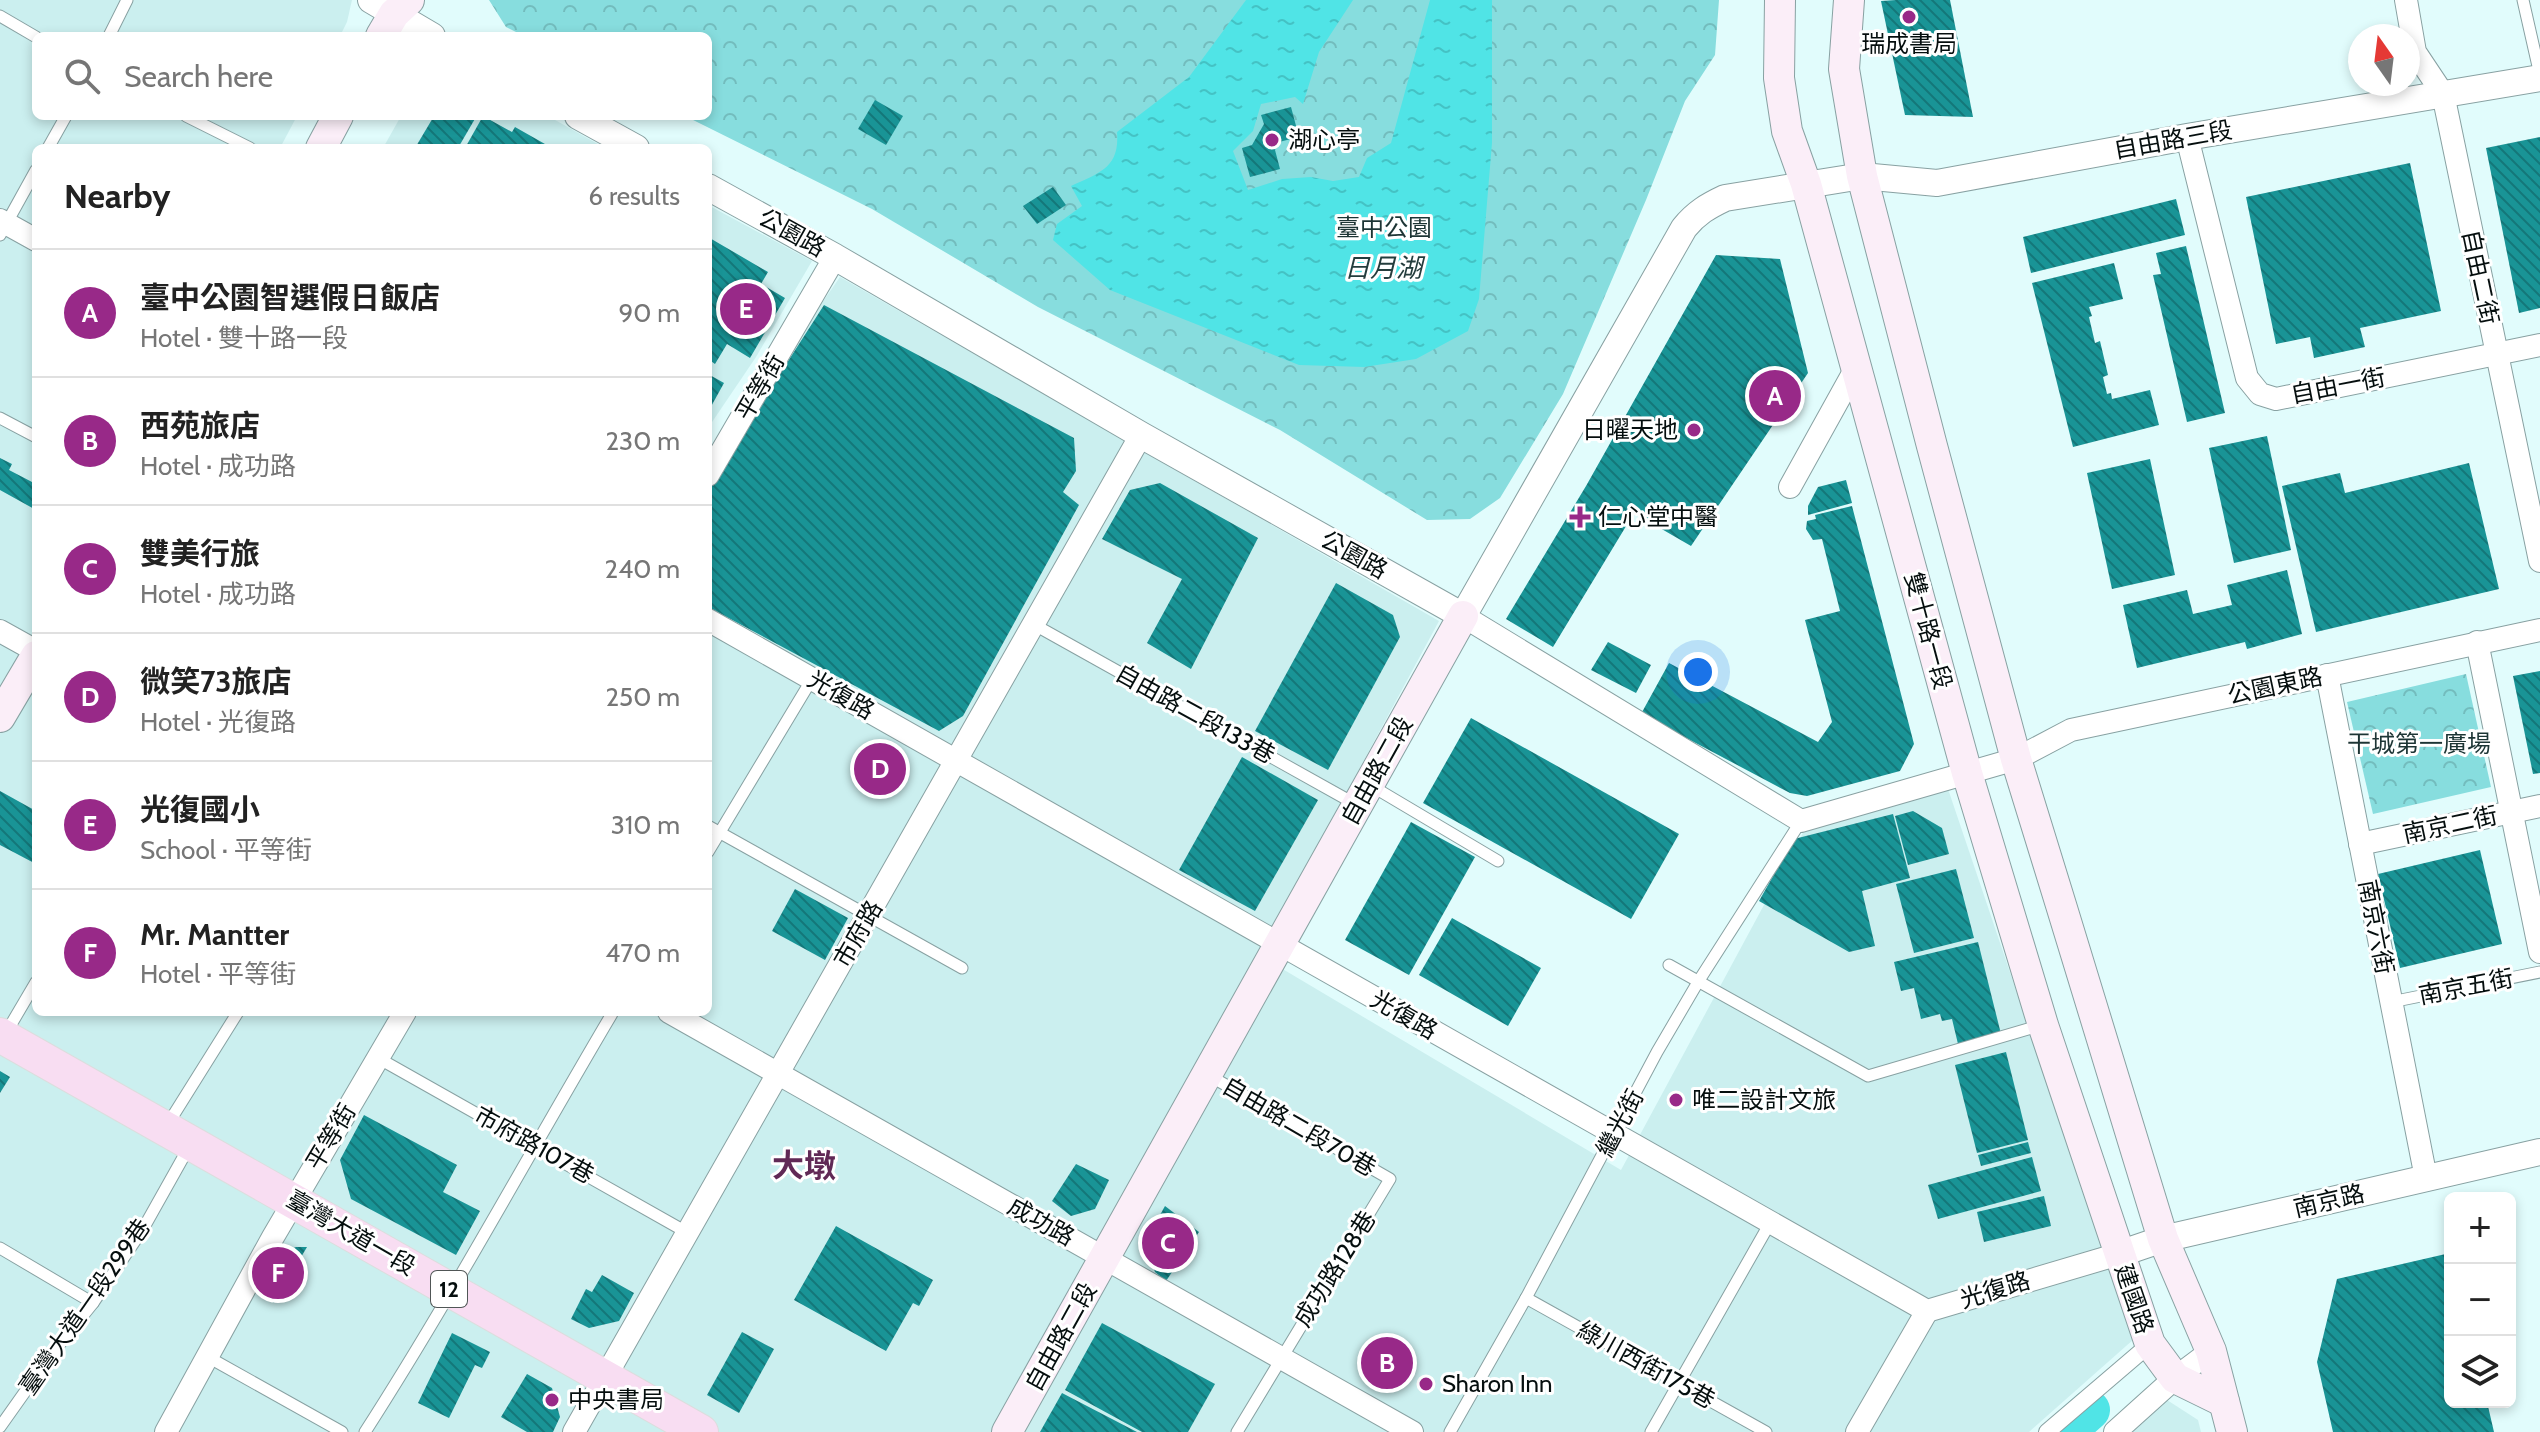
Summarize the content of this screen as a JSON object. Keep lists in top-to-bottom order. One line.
{"streets":{"main road":["雙十路一段","自由路二段","臺灣大道一段","12","建國路"],"street":["自由路三段","公園路","自由二街","自由一街","平等街","公園東路","光復路","南京二街","南京六街","市府路","南京路","成功路"],"lane":["自由路二段133巷","南京五街","繼光街","自由路二段70巷","市府路107巷","成功路128巷","臺灣大道一段299巷","綠川西街175巷"]},"crossings":[["自由路三段","自由二街"],["自由路三段","自由一街"],["自由路三段","雙十路一段"],["自由路三段","自由路二段"],["公園路","平等街"],["公園路","自由路二段"],["公園路","市府路"],["公園路","繼光街"],["自由二街","自由一街"],["平等街","市府路107巷"],["平等街","臺灣大道一段"],["雙十路一段","光復路"],["雙十路一段","自由路二段"],["雙十路一段","南京路"],["雙十路一段","建國路"],["公園東路","南京六街"],["光復路","自由路二段"],["光復路","市府路"],["光復路","繼光街"],["光復路","南京路"],["光復路","建國路"],["自由路二段133巷","自由路二段"],["自由路二段133巷","市府路"],["自由路二段","自由路二段70巷"],["自由路二段","成功路"],["南京二街","南京六街"],["南京六街","南京五街"],["南京六街","南京路"],["市府路","市府路107巷"],["市府路","成功路"],["市府路","臺灣大道一段"],["繼光街","綠川西街175巷"],["自由路二段70巷","成功路128巷"],["南京路","建國路"],["成功路","成功路128巷"],["臺灣大道一段","臺灣大道一段299巷"]],"districts":["大墩"],"water":["日月湖"],"parks":["臺中公園","干城第一廣場"],"places":{"other":["瑞成書局","湖心亭","日曜天地","唯二設計文旅","Sharon Inn","中央書局"],"health":["仁心堂中醫"]},"north":"top","page":{"search":"Search here","heading":["Nearby","6 results"],"list":[{"mark":"A","name":"臺中公園智選假日飯店","note":"Hotel · 雙十路一段","value":"90 m"},{"mark":"B","name":"西苑旅店","note":"Hotel · 成功路","value":"230 m"},{"mark":"C","name":"雙美行旅","note":"Hotel · 成功路","value":"240 m"},{"mark":"D","name":"微笑73旅店","note":"Hotel · 光復路","value":"250 m"},{"mark":"E","name":"光復國小","note":"School · 平等街","value":"310 m"},{"mark":"F","name":"Mr. Mantter","note":"Hotel · 平等街","value":"470 m"}],"pins":["E","A","D","C","F","B"],"map_buttons":["+","−"]}}
